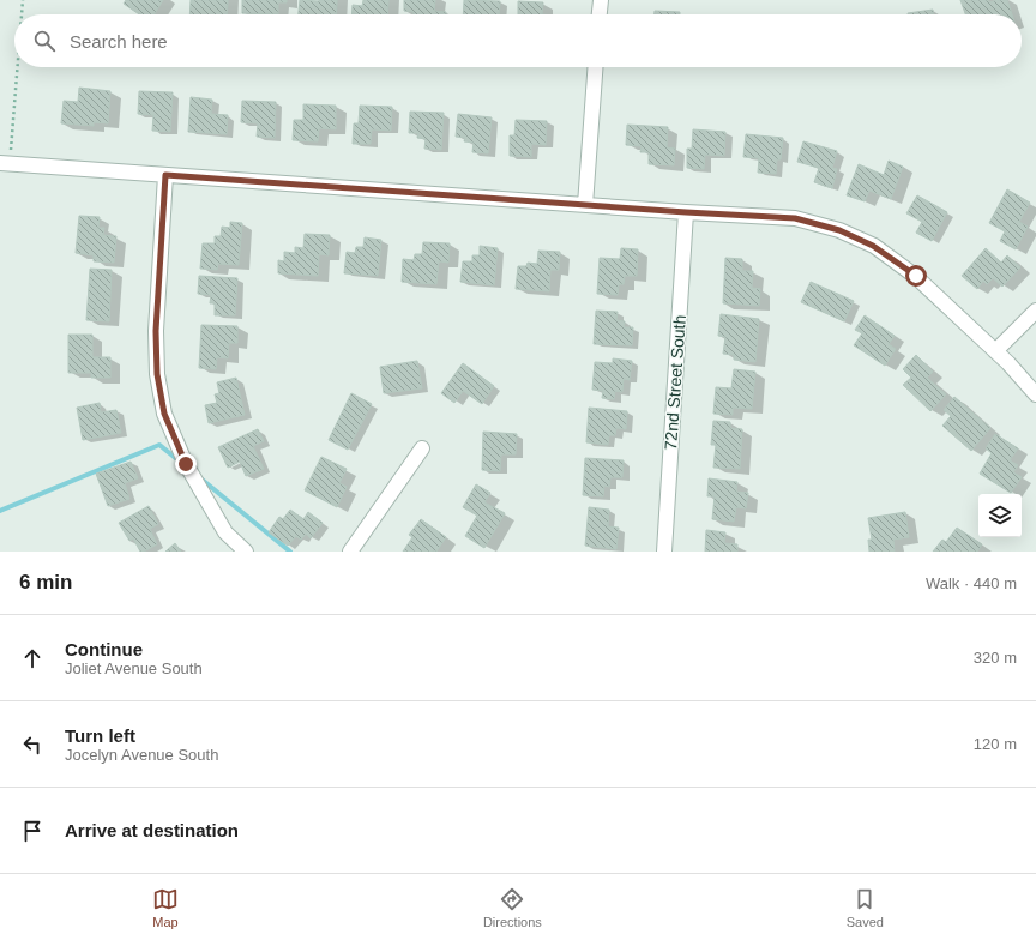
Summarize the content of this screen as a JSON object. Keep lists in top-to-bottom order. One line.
{"streets":{"street":["72nd Street South"]},"page":{"search":"Search here","heading":["6 min","Walk · 440 m"],"list":[["Continue","Joliet Avenue South","320 m"],["Turn left","Jocelyn Avenue South","120 m"],"Arrive at destination"],"nav":["Map","Directions","Saved"]}}
